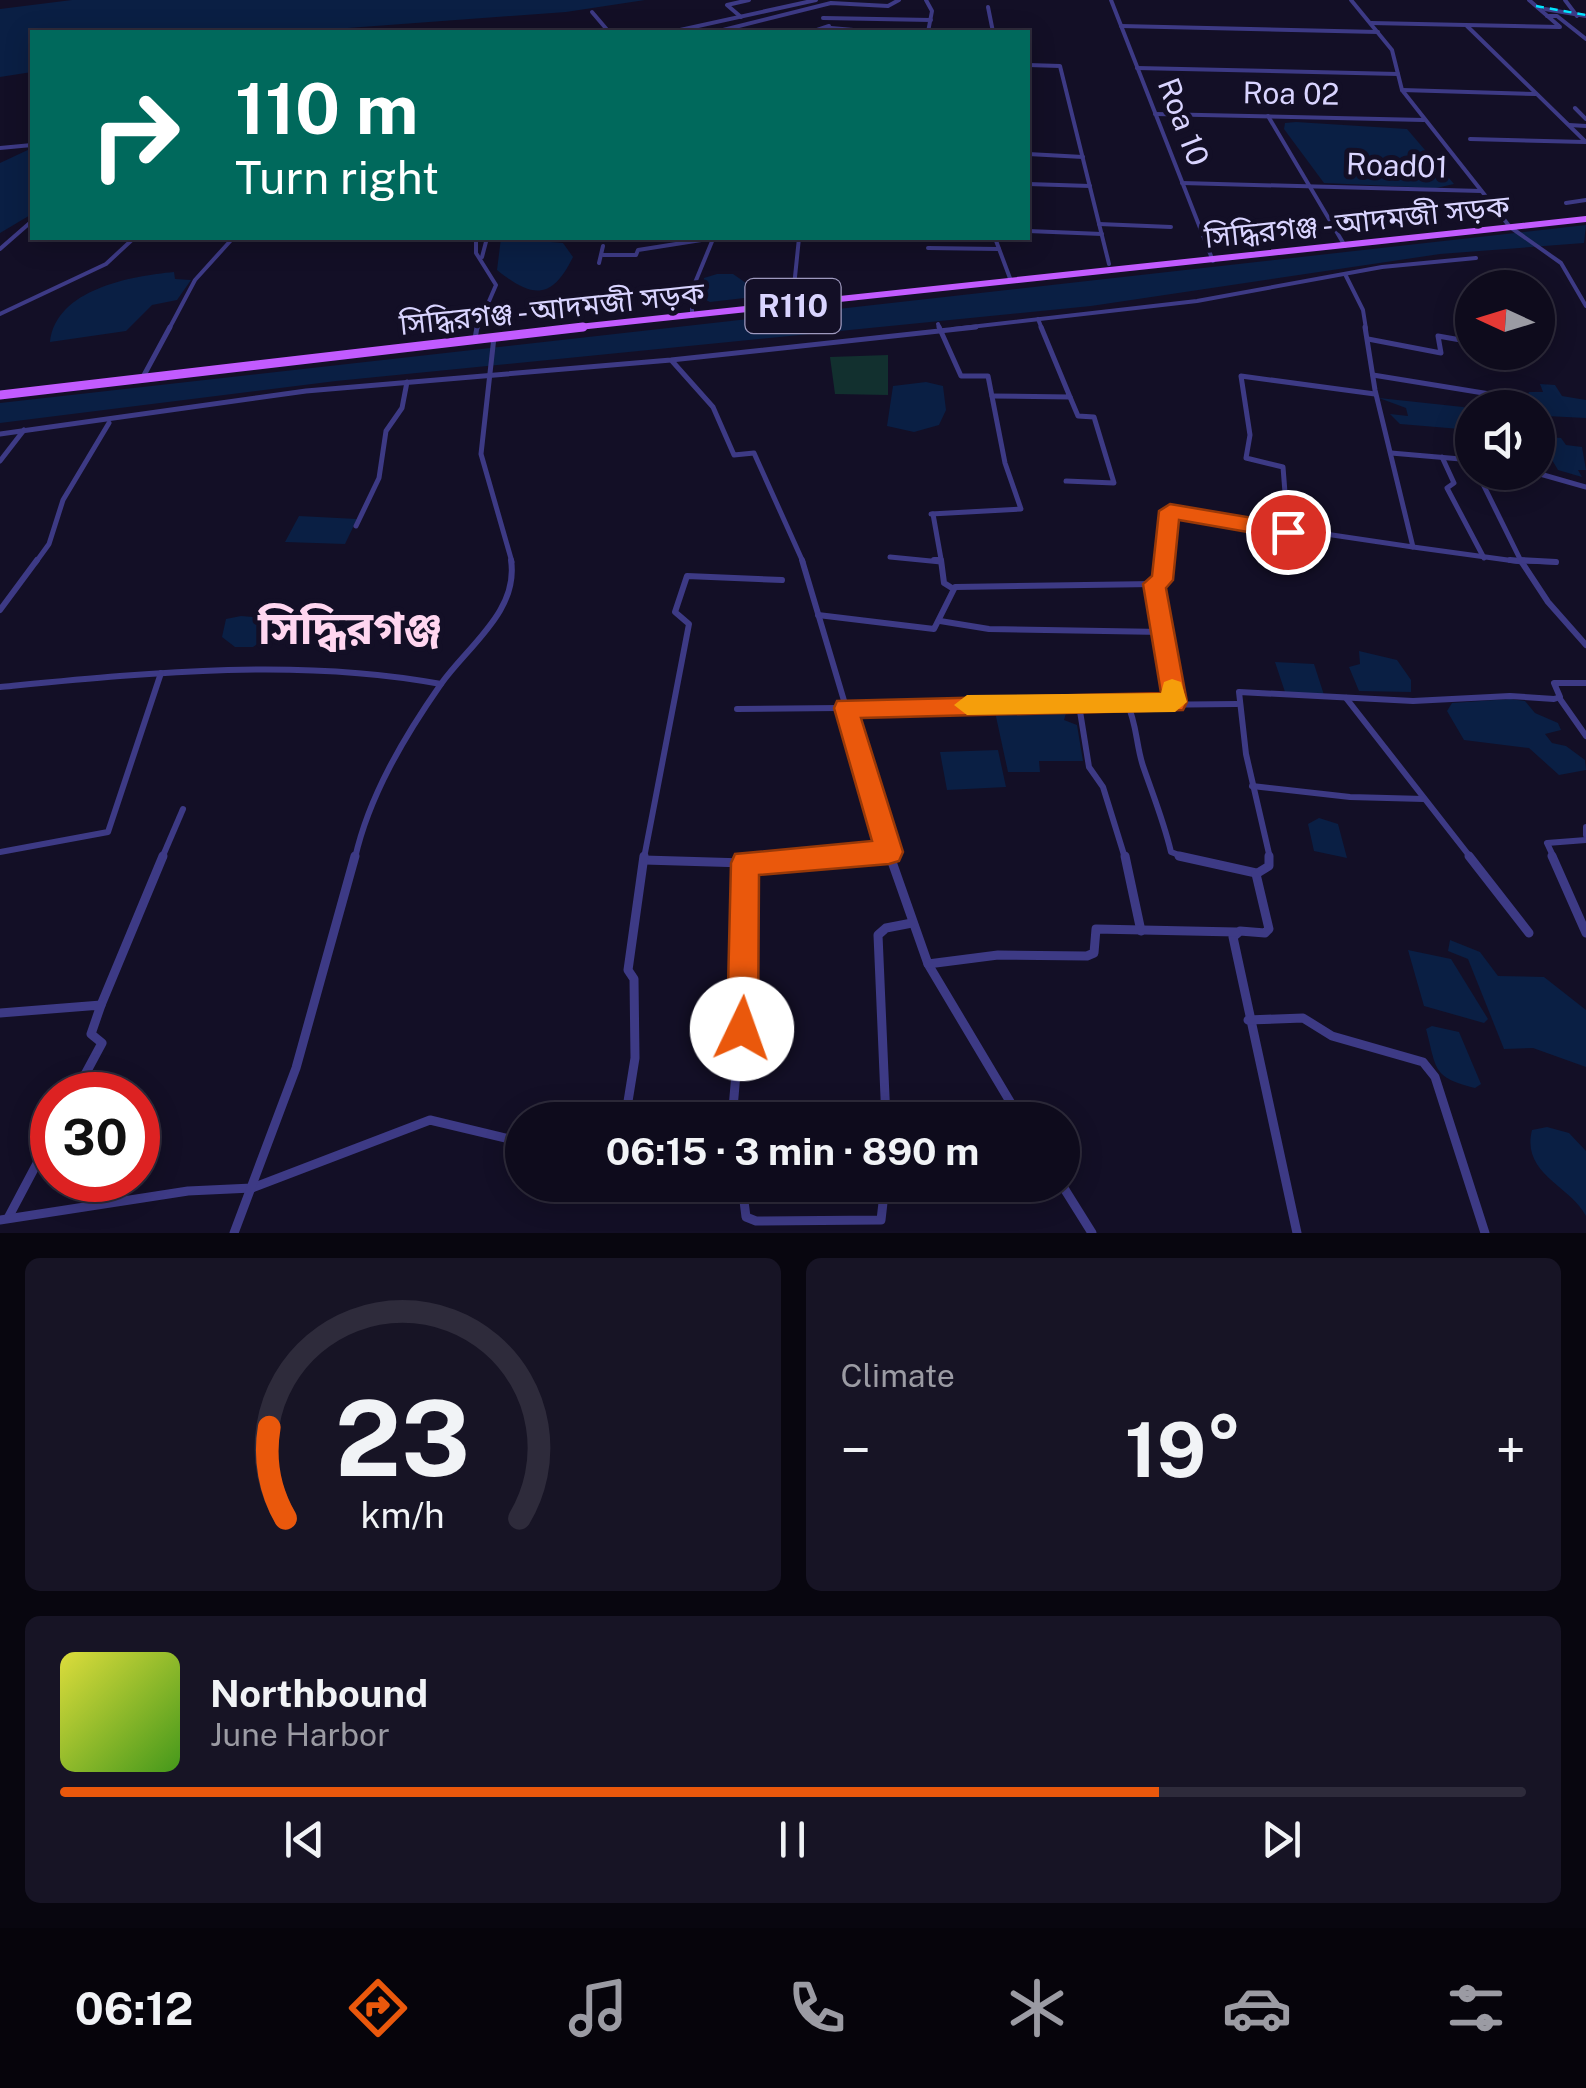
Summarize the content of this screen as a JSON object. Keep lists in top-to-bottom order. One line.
{"streets":{"main road":["সিদ্ধিরগঞ্জ - আদমজী সড়ক","R110"],"street":["Roa 02","Roa 10","Road01"]},"crossings":[["Roa 02","Roa 10"],["Roa 10","Road01"],["Roa 10","সিদ্ধিরগঞ্জ - আদমজী সড়ক"]],"districts":["সিদ্ধিরগঞ্জ"],"north":"left","page":{"turn":["110 m","Turn right"],"limit":"30","trip":"06:15 · 3 min · 890 m","tile":"Climate","heat":["−","19°","+"],"song":["Northbound","June Harbor"],"tabs":"06:12","gauge":["23","km/h"]}}
